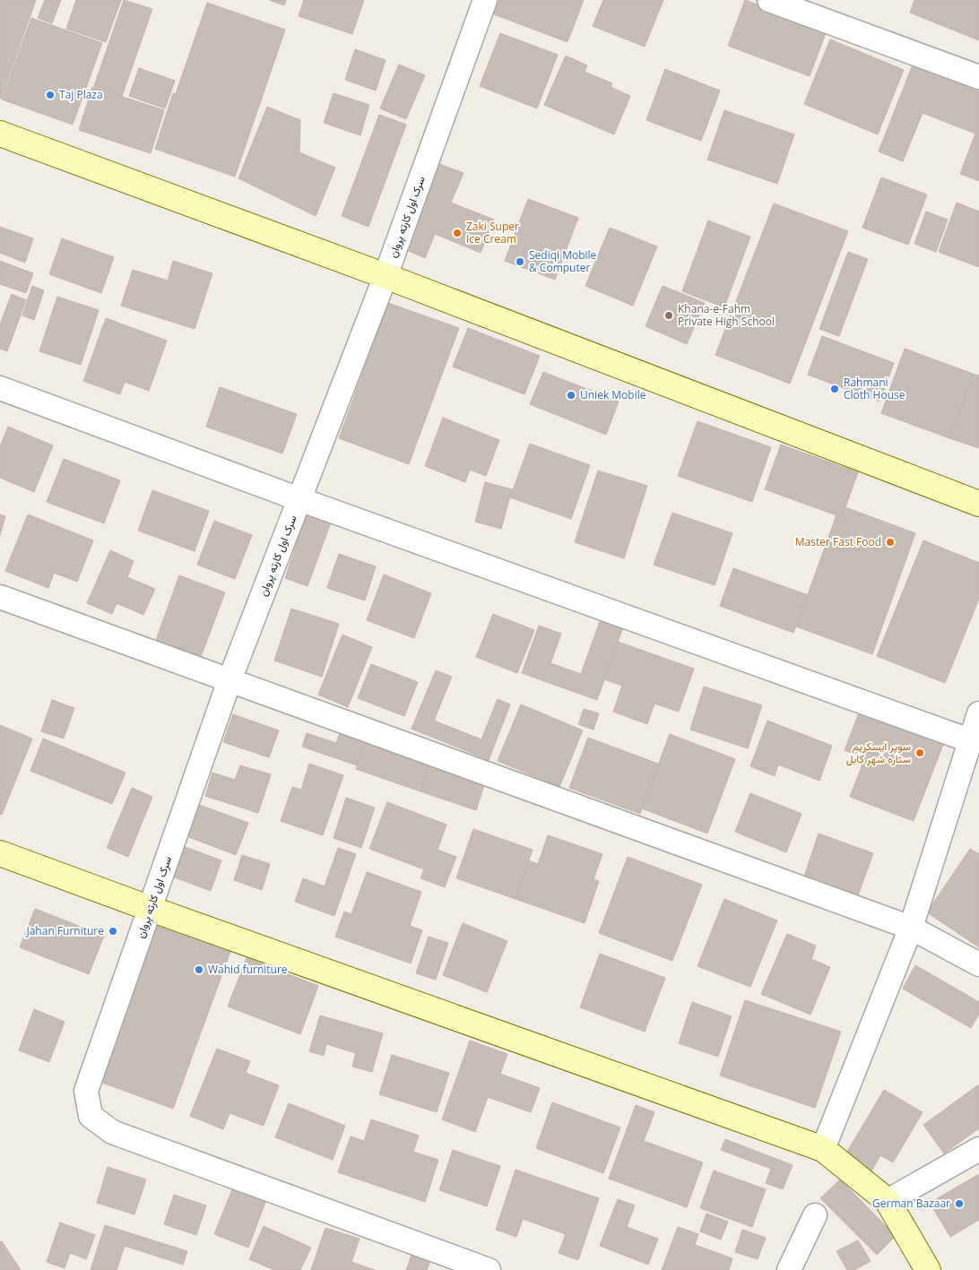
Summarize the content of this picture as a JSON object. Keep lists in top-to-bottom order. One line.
{"streets":{"street":["سرک اول کارته پروان"]},"places":["Taj Plaza","Zaki Super Ice Cream","Sediqi Mobile & Computer","Khana-e-Fahm Private High School","Rahmani Cloth House","Uniek Mobile","Master Fast Food","سوپر ایسکریم ستاره شهر کابل","Jahan Furniture","Wahid furniture","German Bazaar"]}
